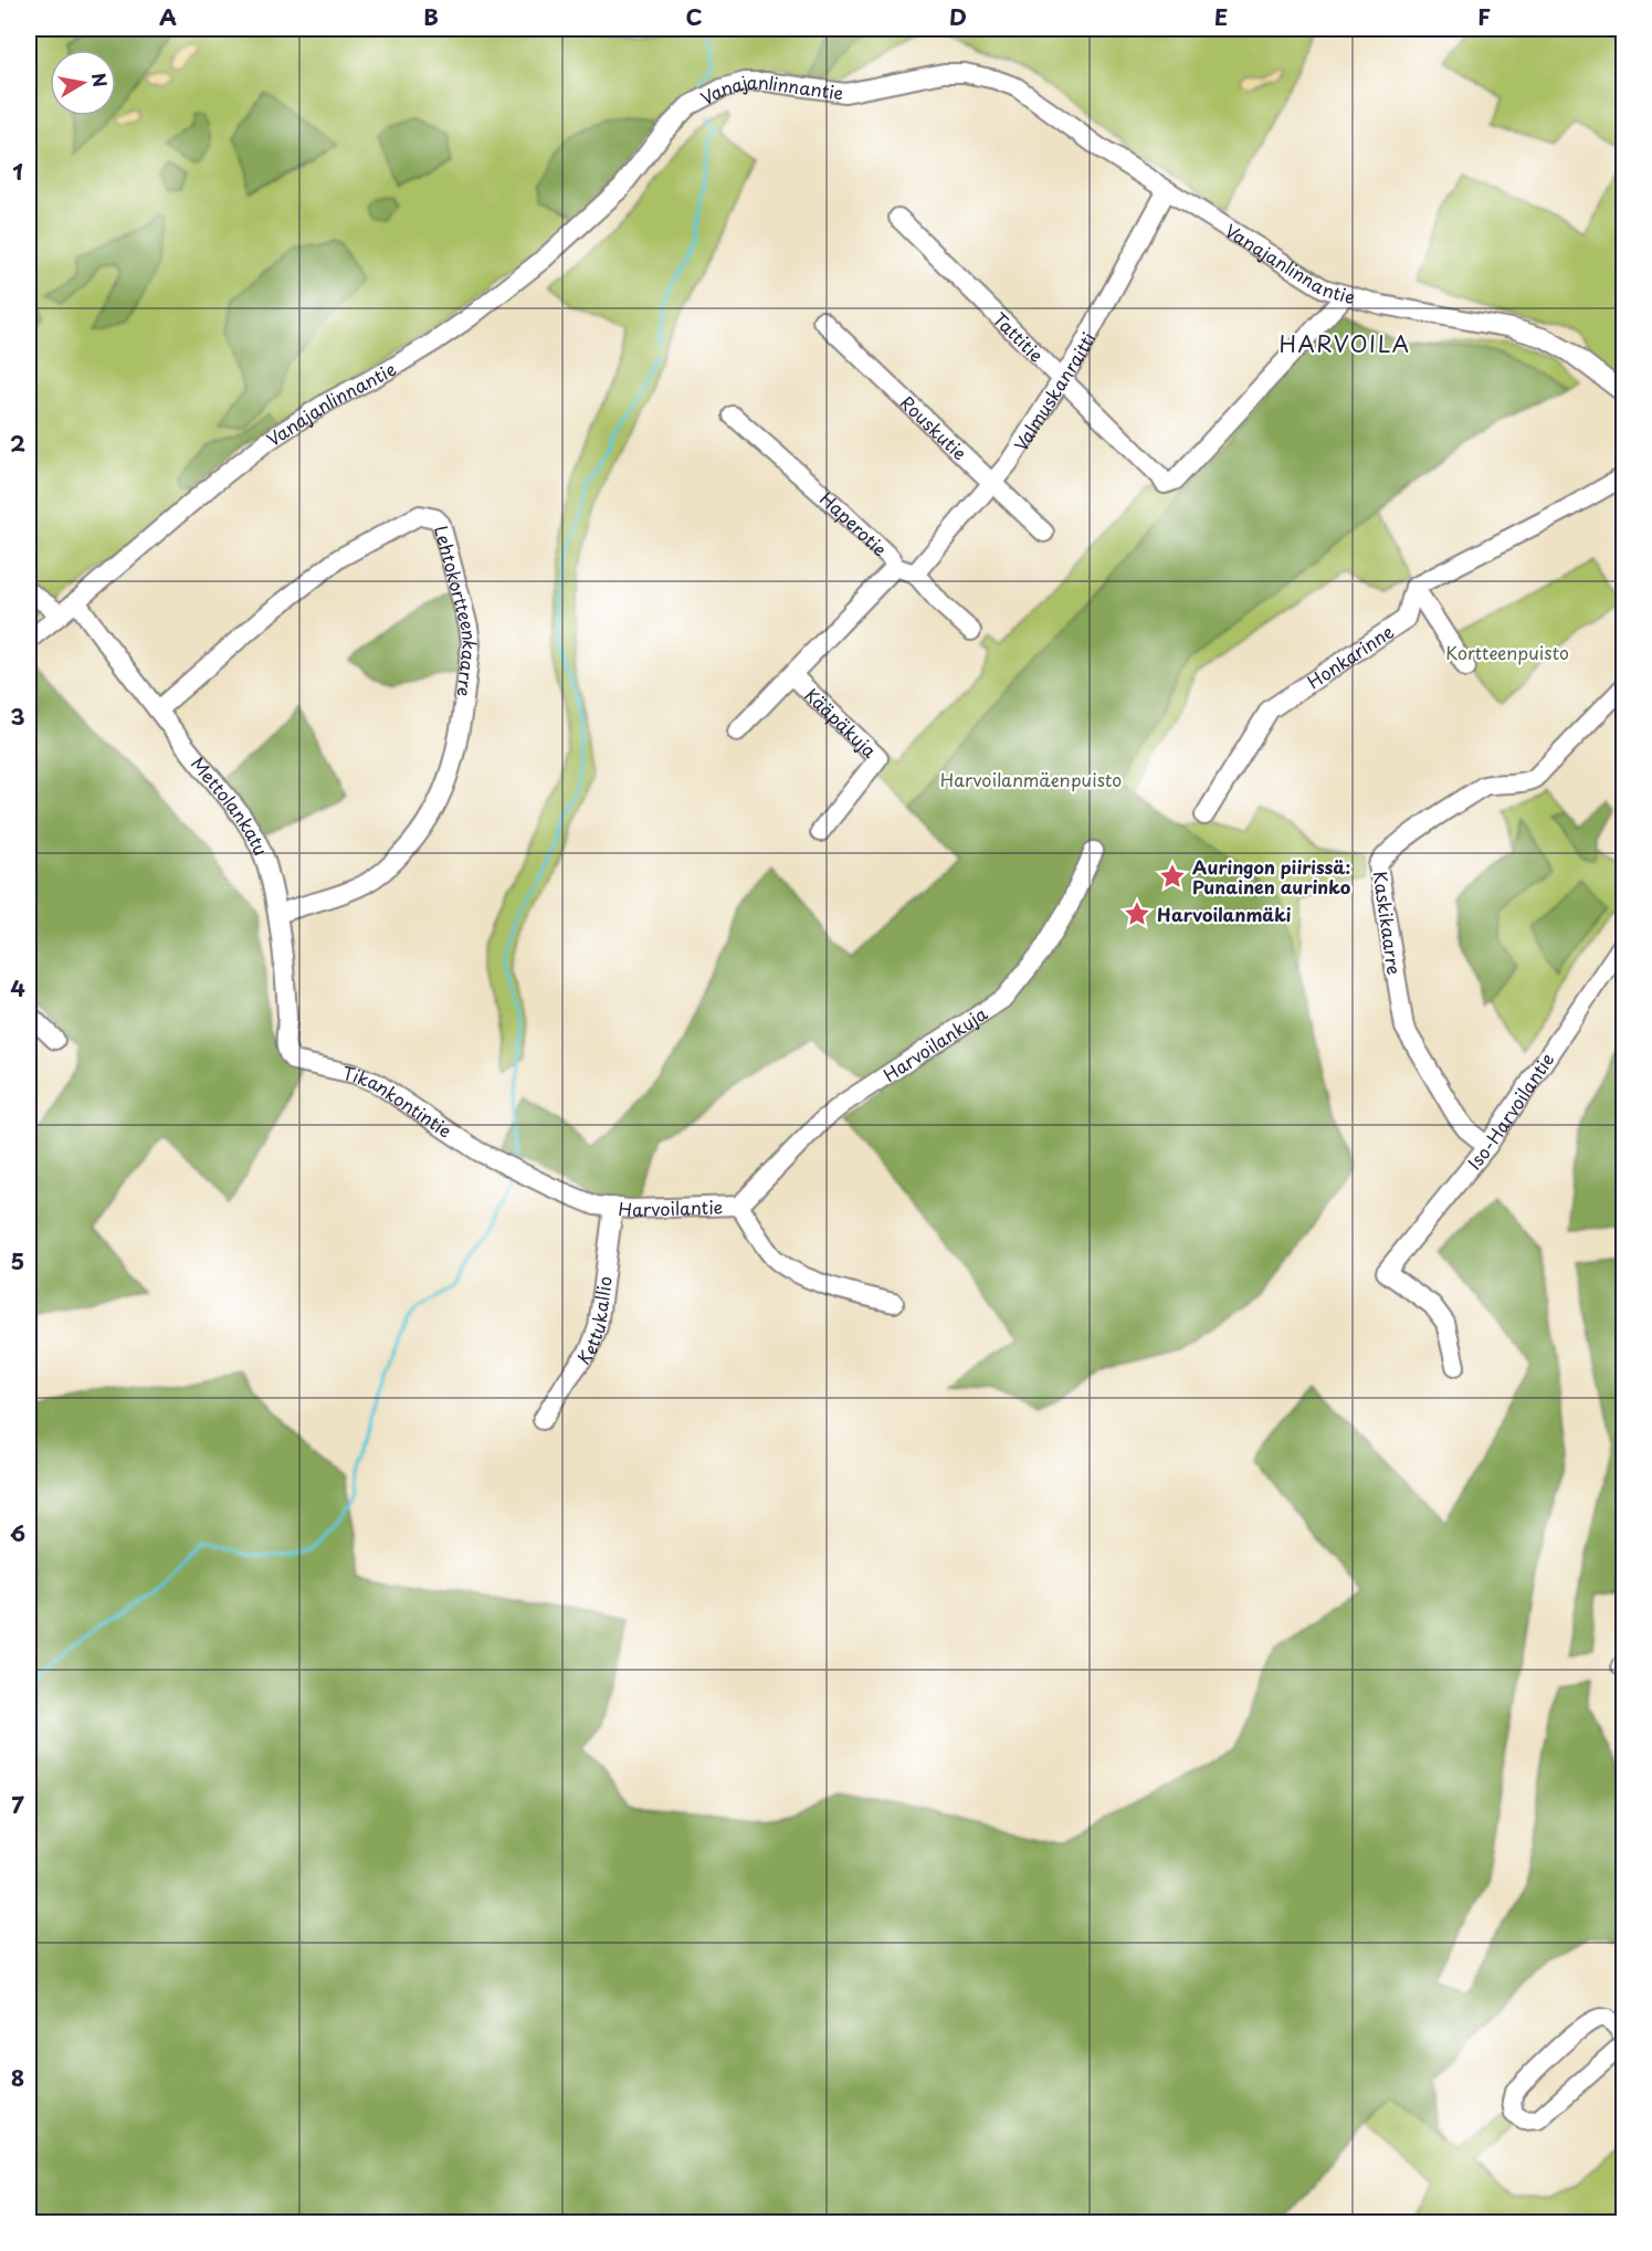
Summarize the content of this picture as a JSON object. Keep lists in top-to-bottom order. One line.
{"streets":{"street":["Vanajanlinnantie","Tattitie","Valmuskanraitti","Rouskutie","Haperotie","Lehtokortteenkaarre","Honkarinne","Kääpäkuja","Mettolankatu","Kaskikaarre","Harvoilankuja","Tikankontintie","Iso-Harvoilantie","Harvoilantie","Kettukallio"]},"crossings":[["Vanajanlinnantie","Tattitie"],["Vanajanlinnantie","Valmuskanraitti"],["Vanajanlinnantie","Mettolankatu"],["Tattitie","Valmuskanraitti"],["Valmuskanraitti","Rouskutie"],["Valmuskanraitti","Haperotie"],["Lehtokortteenkaarre","Mettolankatu"],["Mettolankatu","Tikankontintie"],["Kaskikaarre","Iso-Harvoilantie"],["Harvoilankuja","Harvoilantie"],["Tikankontintie","Harvoilantie"],["Harvoilantie","Kettukallio"]],"districts":["HARVOILA"],"parks":["Kortteenpuisto","Harvoilanmäenpuisto"],"places":{"place":["Auringon piirissä: Punainen aurinko","Harvoilanmäki"]},"north":"right","grid":{"columns":["A","B","C","D","E","F"],"rows":["1","2","3","4","5","6","7","8"]}}
